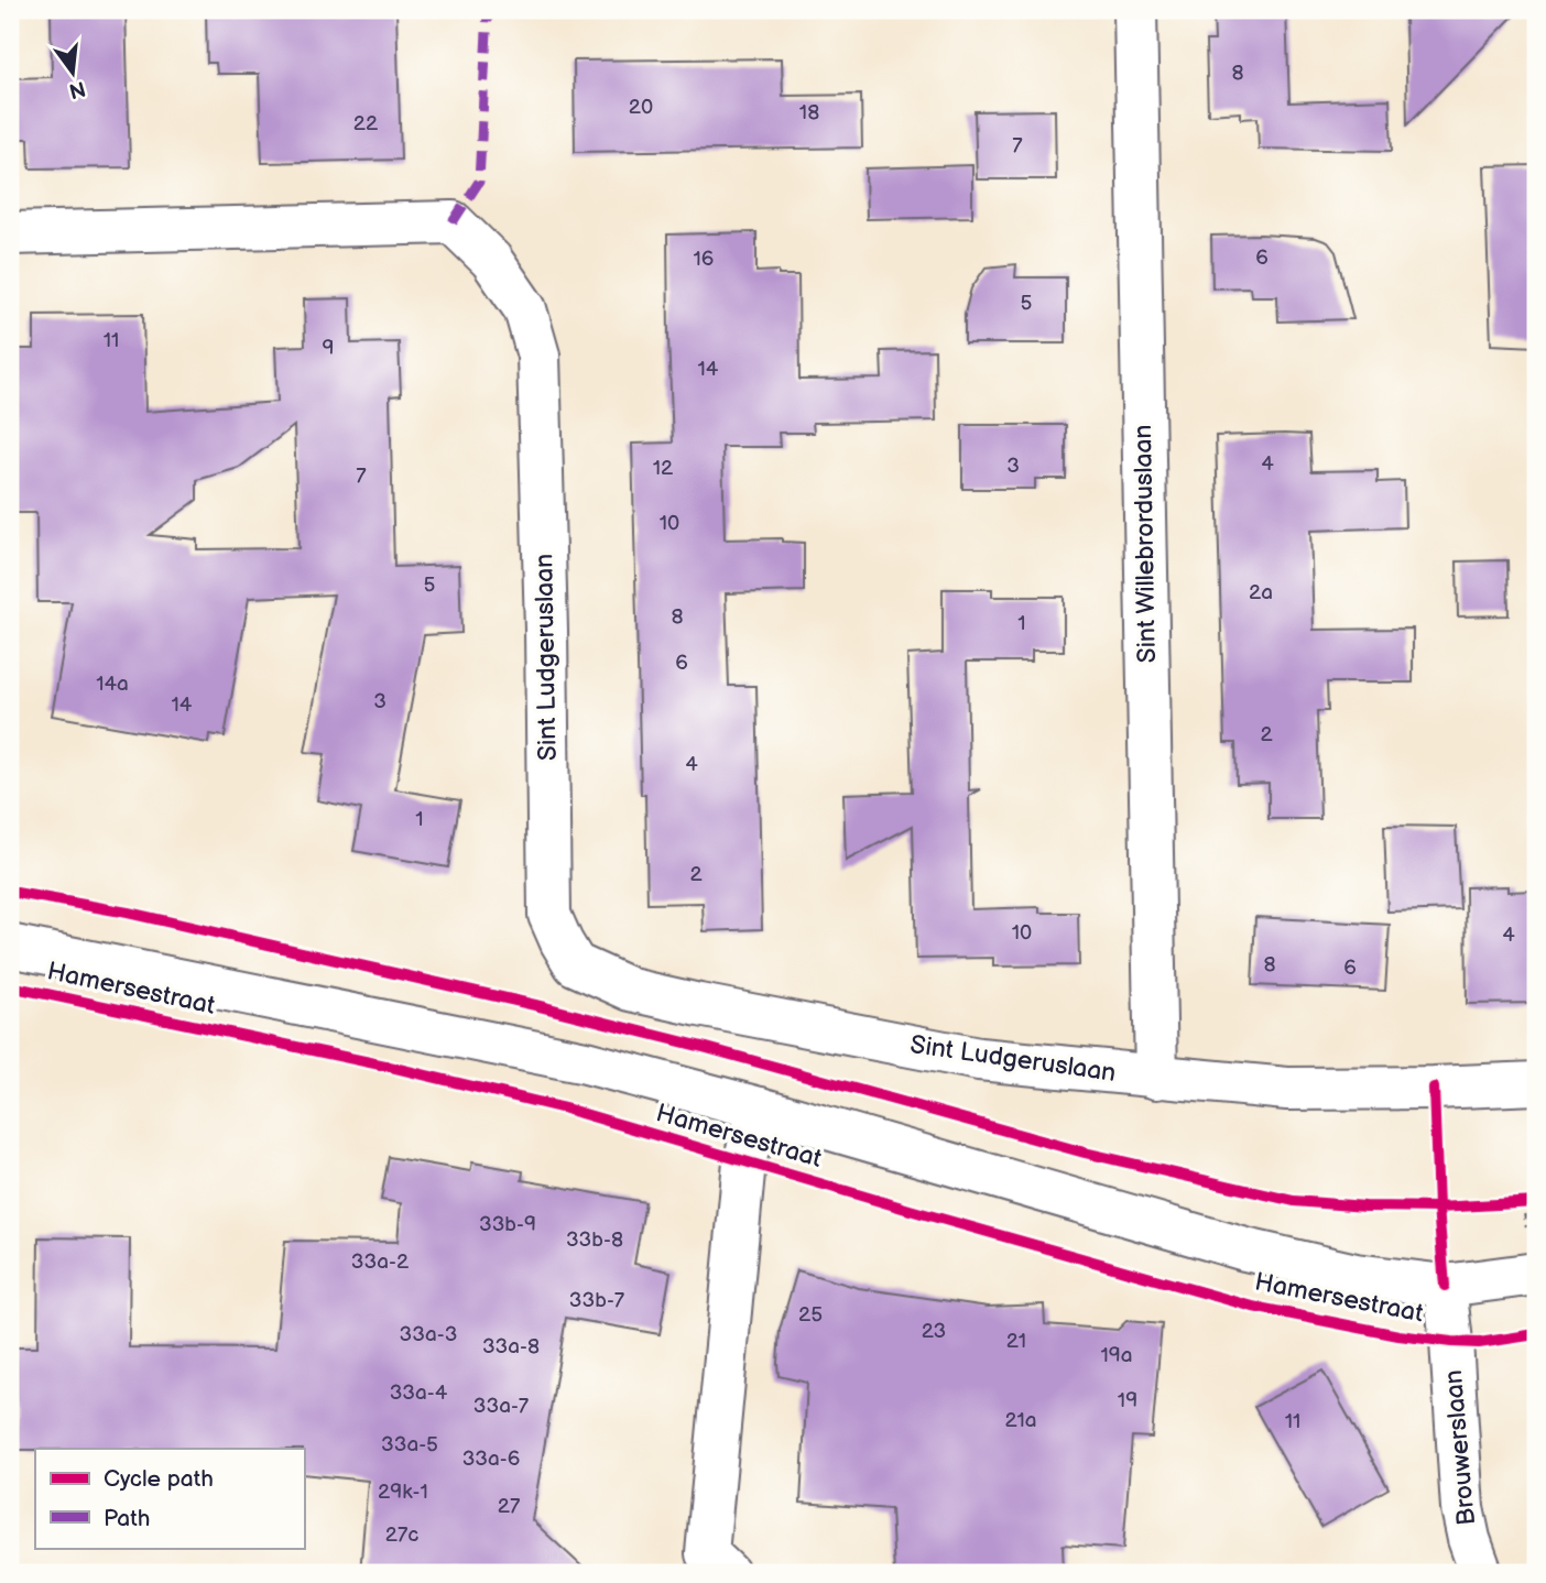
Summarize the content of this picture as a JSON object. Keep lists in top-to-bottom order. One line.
{"streets":{"street":["Sint Willebrorduslaan","Sint Ludgeruslaan","Hamersestraat","Brouwerslaan"]},"crossings":[["Sint Willebrorduslaan","Sint Ludgeruslaan"],["Hamersestraat","Brouwerslaan"]],"house_numbers":["8","20","18","22","7","6","16","5","11","9","14","4","3","12","7","10","5","2a","8","1","6","14a","3","14","2","4","1","2","10","4","8","6","33b-9","33b-8","33a-2","33b-7","25","23","33a-3","21","33a-8","19a","33a-4","19","33a-7","21a","11","33a-5","33a-6","29k-1","27","27c"],"legend":["Cycle path","Path"],"north":"bottom"}
